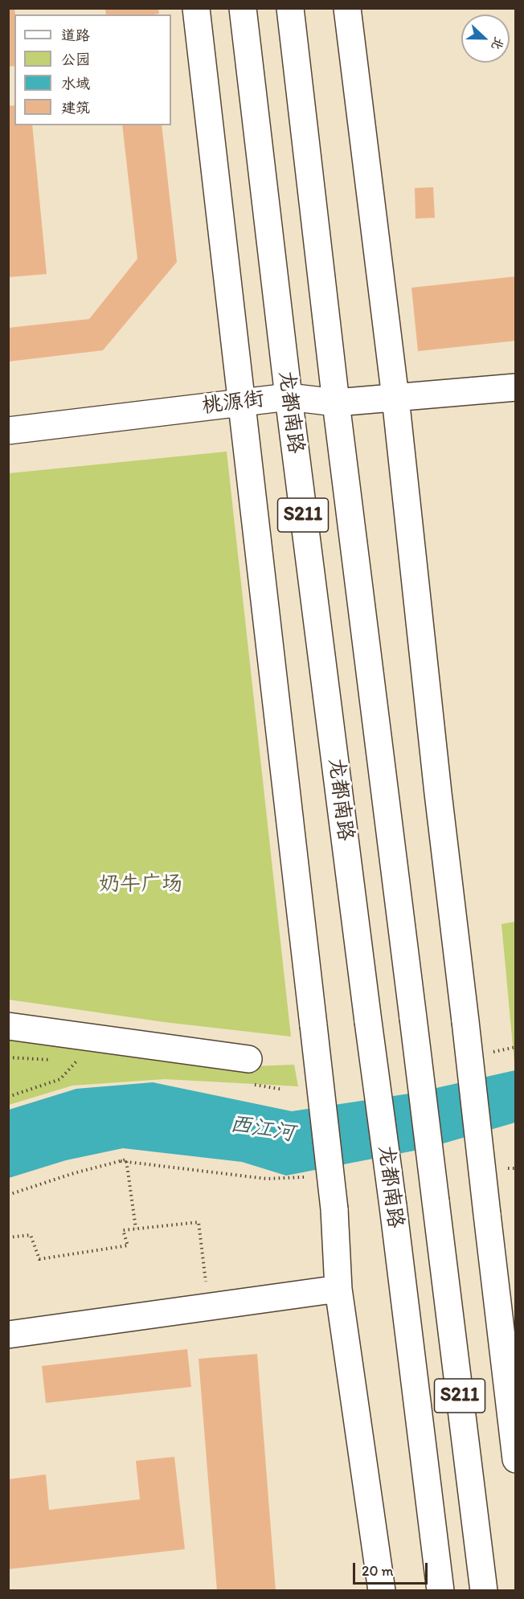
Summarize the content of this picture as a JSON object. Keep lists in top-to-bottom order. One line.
{"streets":{"street":["桃源街","龙都南路","S211"]},"crossings":[["桃源街","龙都南路"]],"water":["西江河"],"parks":["奶牛广场"],"legend":["道路","公园","水域","建筑"],"scale_bar":"20 m","north":"right"}
